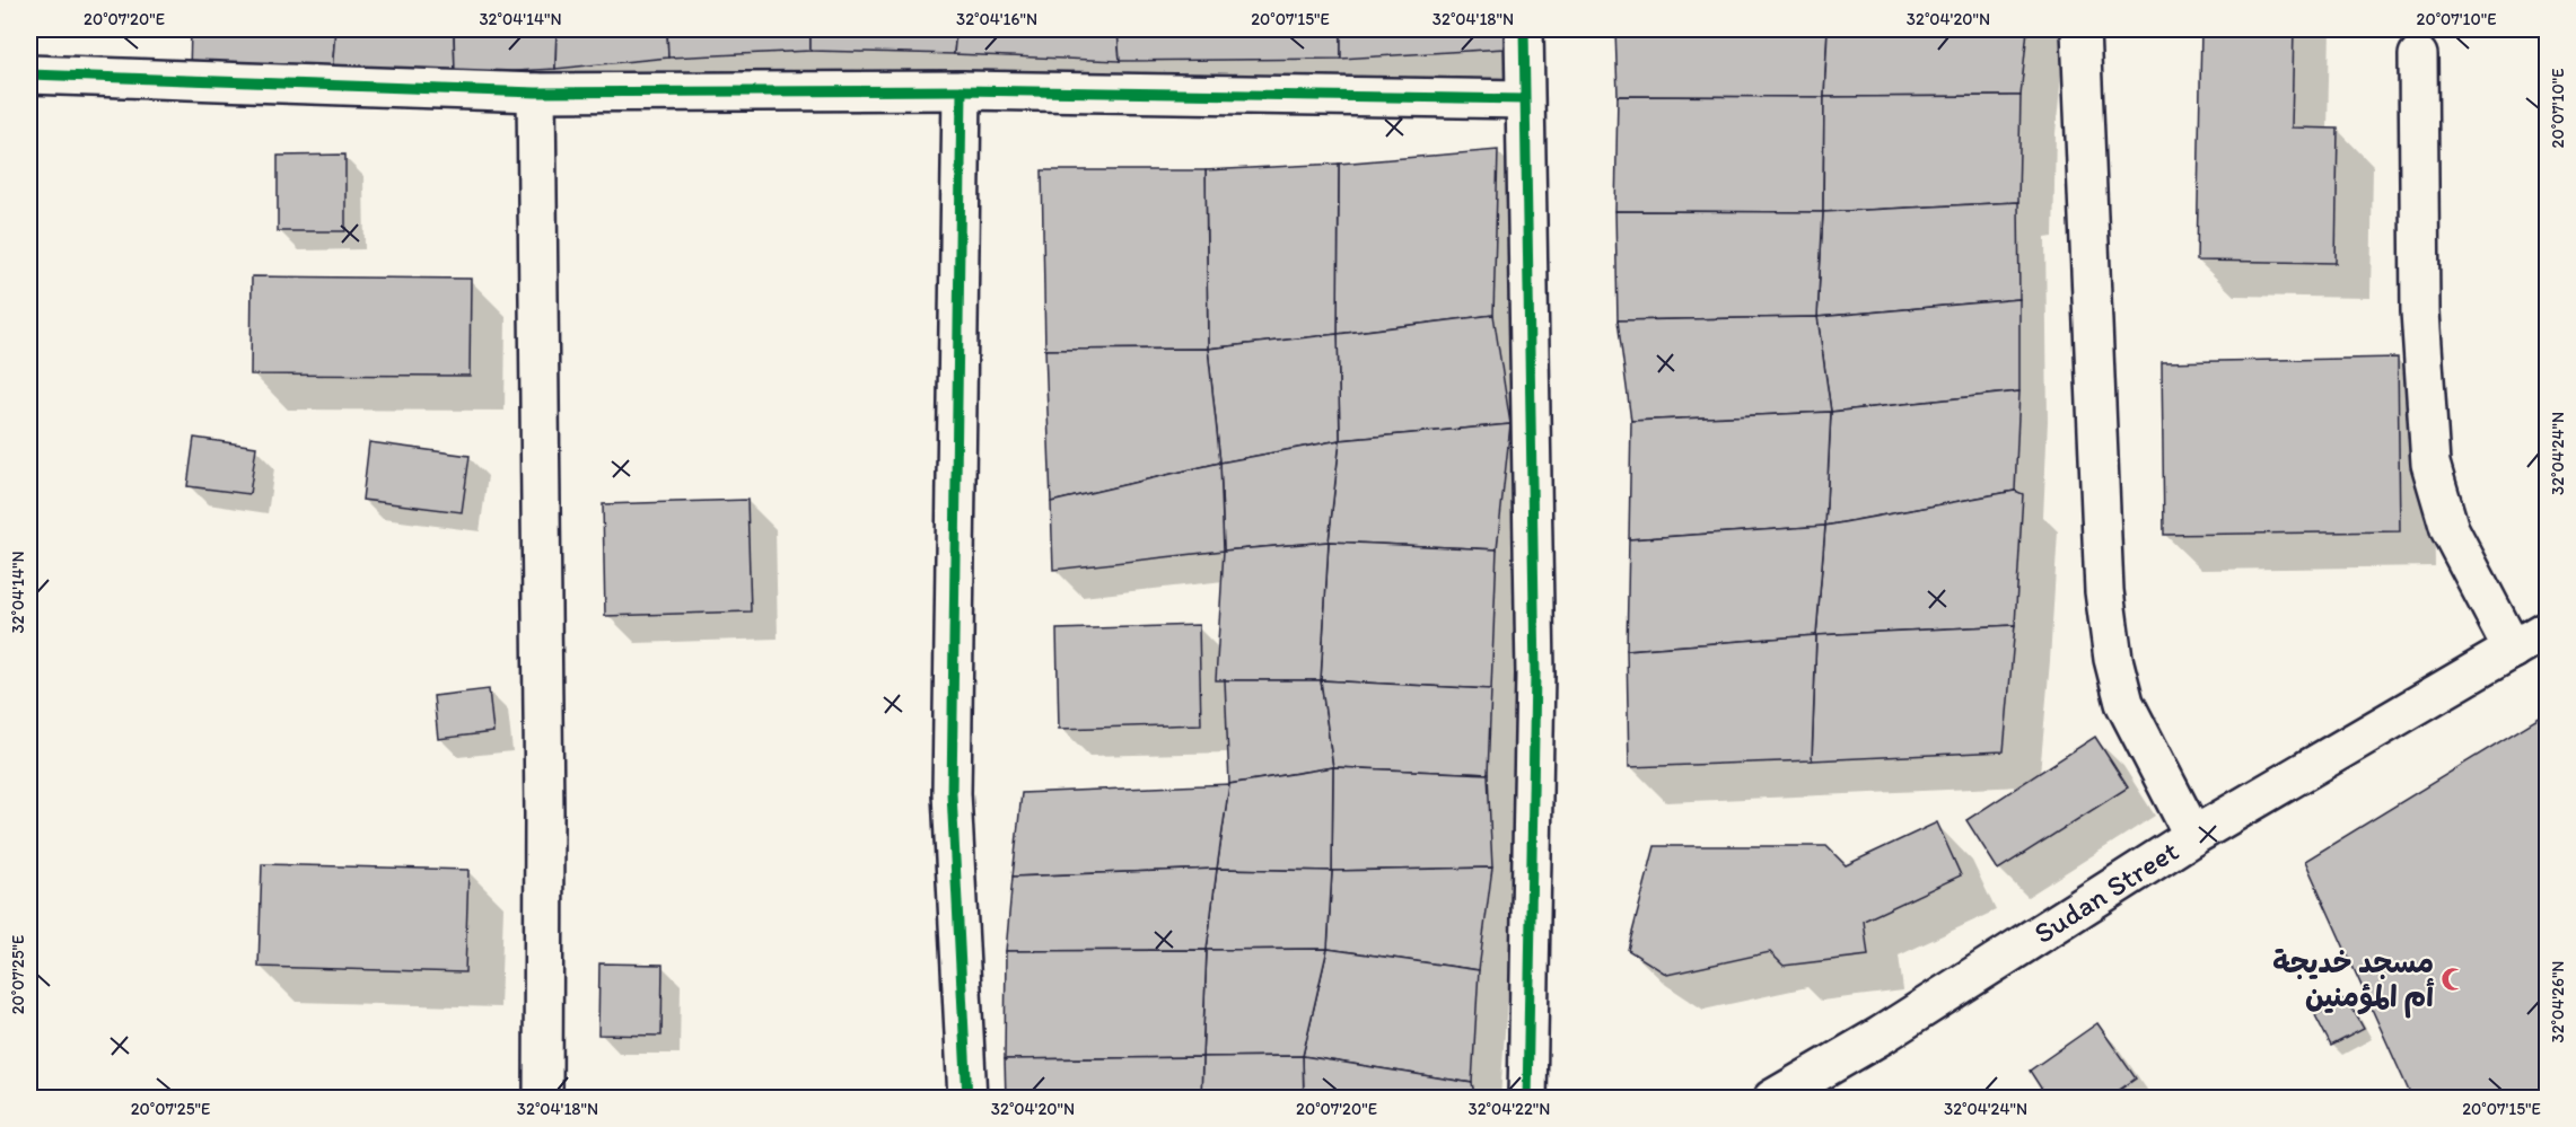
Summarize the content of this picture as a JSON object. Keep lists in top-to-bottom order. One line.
{"streets":{"street":["Sudan Street"]},"places":{"mosque":["مسجد خديجة أم المؤمنين"]},"coordinates":["20°07'20\"E","32°04'14\"N","32°04'16\"N","20°07'15\"E","32°04'18\"N","32°04'20\"N","20°07'10\"E","32°04'24\"N","20°07'25\"E","32°04'26\"N","32°04'22\"N"]}
